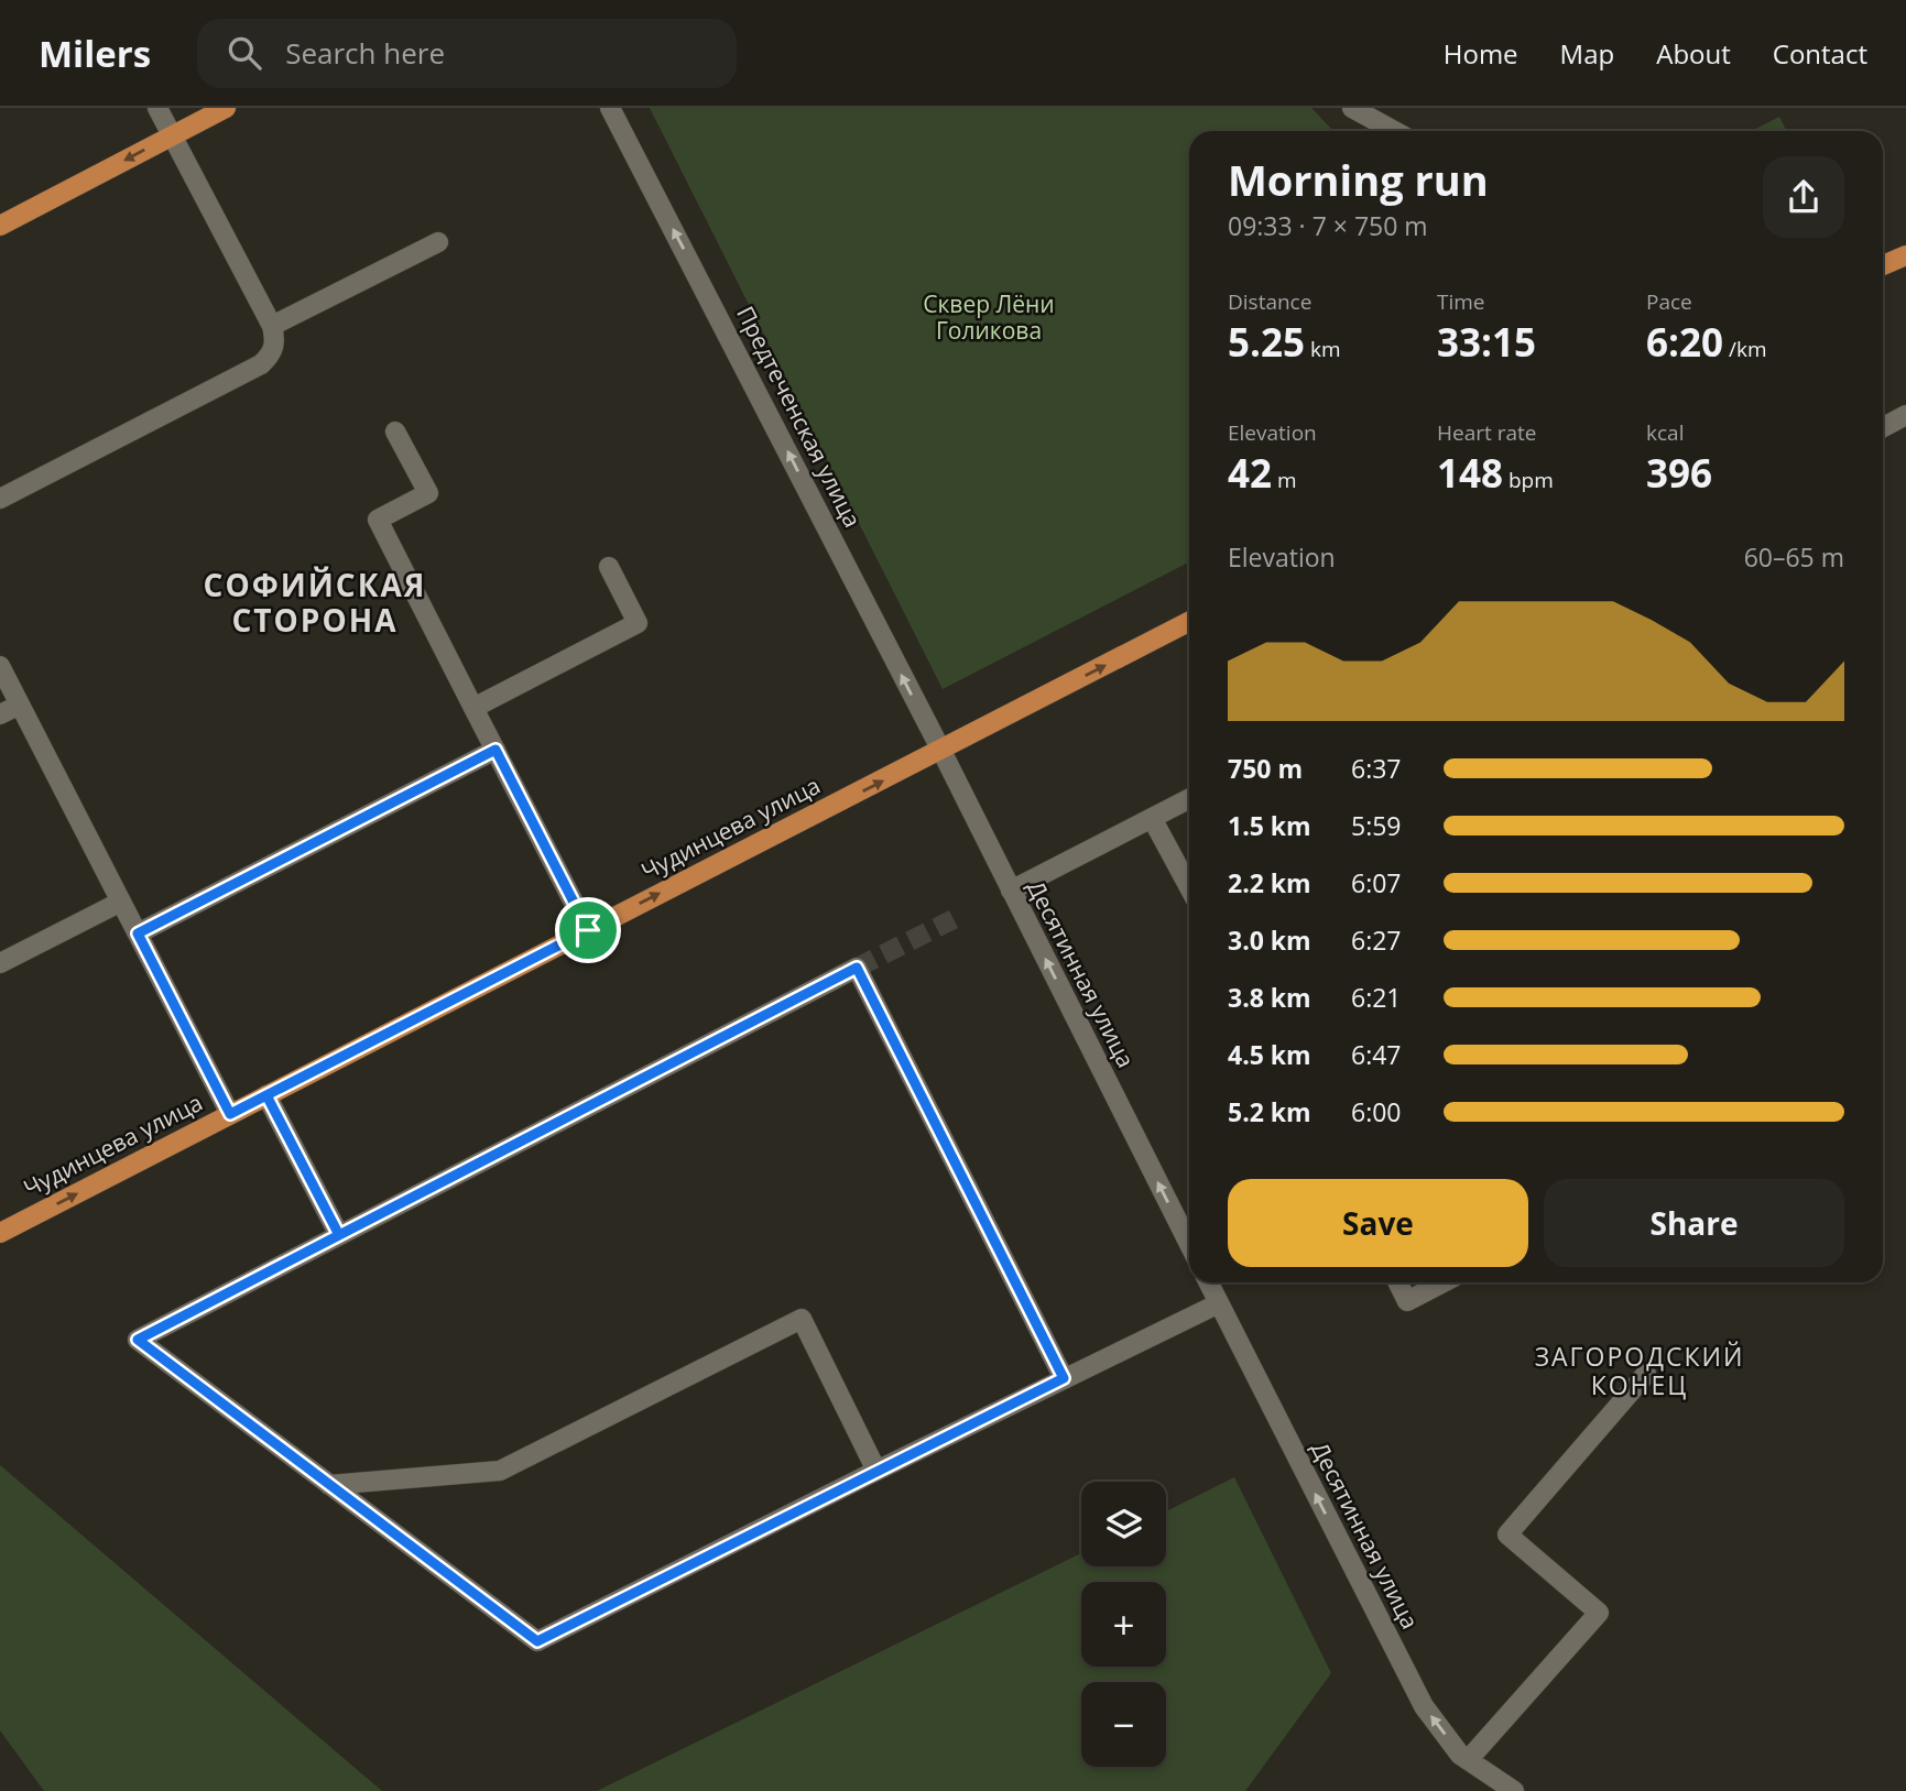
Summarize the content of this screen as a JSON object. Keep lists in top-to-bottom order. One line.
{"streets":{"main road":["Чудинцева улица"],"street":["Предтеченская улица","Десятинная улица"]},"crossings":[["Предтеченская улица","Чудинцева улица"],["Предтеченская улица","Десятинная улица"],["Чудинцева улица","Десятинная улица"]],"one_way":["Предтеченская улица","Чудинцева улица","Десятинная улица"],"districts":["СОФИЙСКАЯ СТОРОНА","ЗАГОРОДСКИЙ КОНЕЦ"],"parks":["Сквер Лёни Голикова"],"page":{"header":"Milers","search":"Search here","nav":["Home","Map","About","Contact"],"heading":["Morning run","09:33 · 7 × 750 m"],"stats":[["Distance","5.25 km"],["Time","33:15"],["Pace","6:20 /km"],["Elevation","42 m"],["Heart rate","148 bpm"],["kcal","396"]],"chart":["Elevation","60–65 m"],"list":[{"name":"750 m","note":"6:37"},{"name":"1.5 km","note":"5:59"},{"name":"2.2 km","note":"6:07"},{"name":"3.0 km","note":"6:27"},{"name":"3.8 km","note":"6:21"},{"name":"4.5 km","note":"6:47"},{"name":"5.2 km","note":"6:00"}],"buttons":["Save","Share"],"map_buttons":["+","−"]}}
